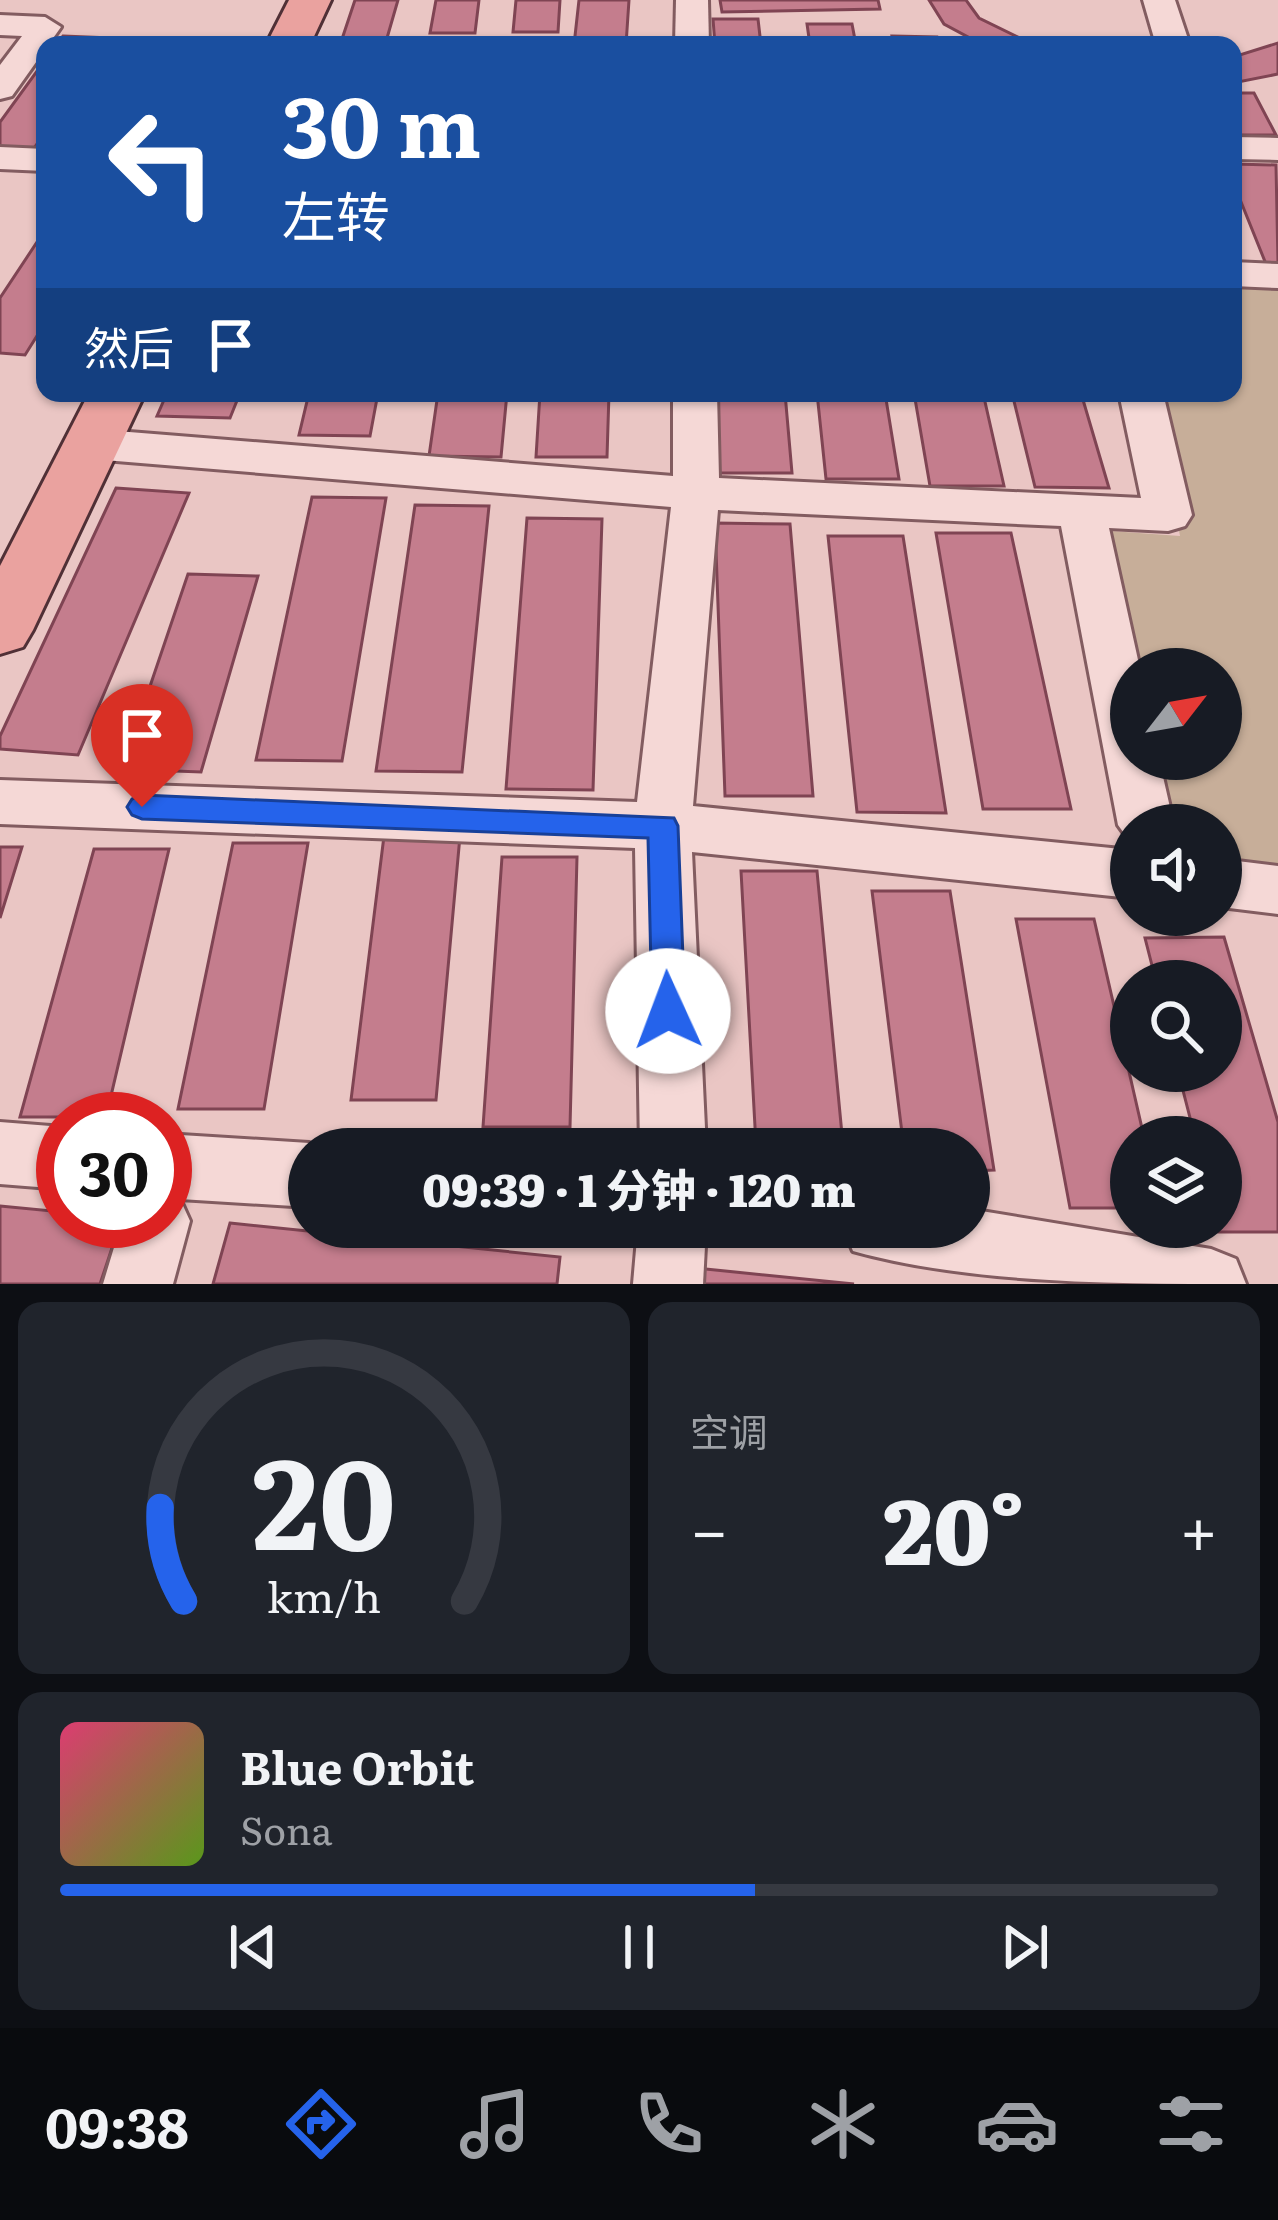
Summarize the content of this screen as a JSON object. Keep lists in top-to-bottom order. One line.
{"north":"top right","page":{"turn":["30 m","左转"],"then":"然后","limit":"30","trip":"09:39 · 1 分钟 · 120 m","tile":"空调","heat":["−","20°","+"],"song":["Blue Orbit","Sona"],"tabs":"09:38","gauge":["20","km/h"]}}
